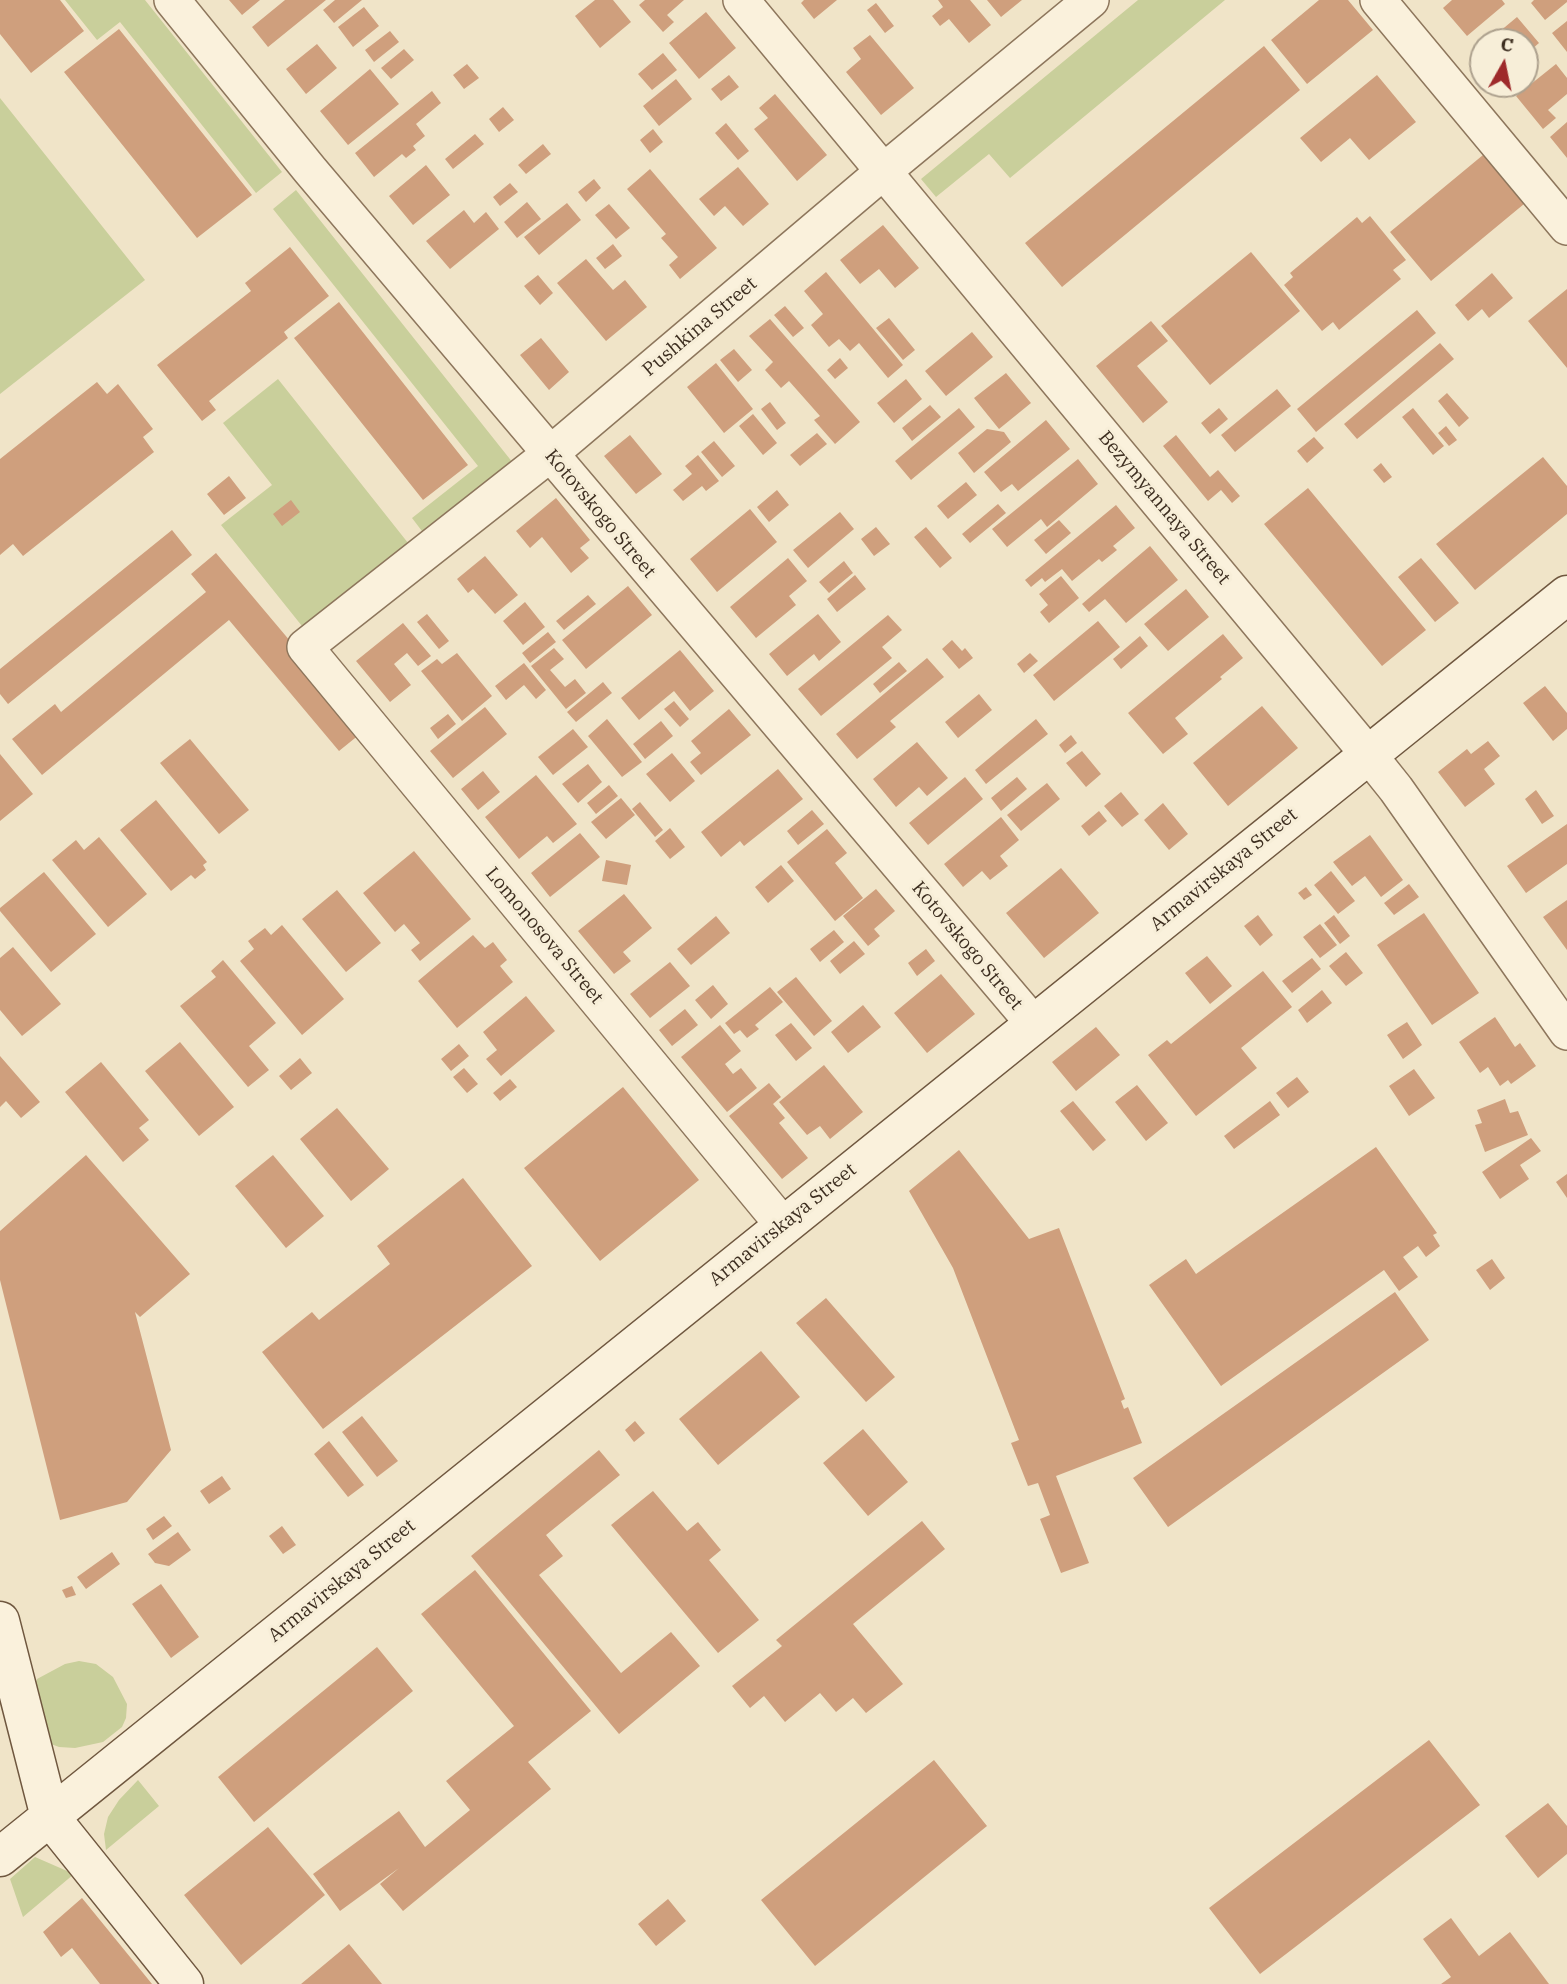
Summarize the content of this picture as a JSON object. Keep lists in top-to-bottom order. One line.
{"streets":{"street":["Pushkina Street","Bezymyannaya Street","Kotovskogo Street","Armavirskaya Street","Lomonosova Street"]},"crossings":[["Pushkina Street","Bezymyannaya Street"],["Pushkina Street","Kotovskogo Street"],["Pushkina Street","Lomonosova Street"],["Bezymyannaya Street","Armavirskaya Street"],["Kotovskogo Street","Armavirskaya Street"],["Armavirskaya Street","Lomonosova Street"]],"north":"top"}
